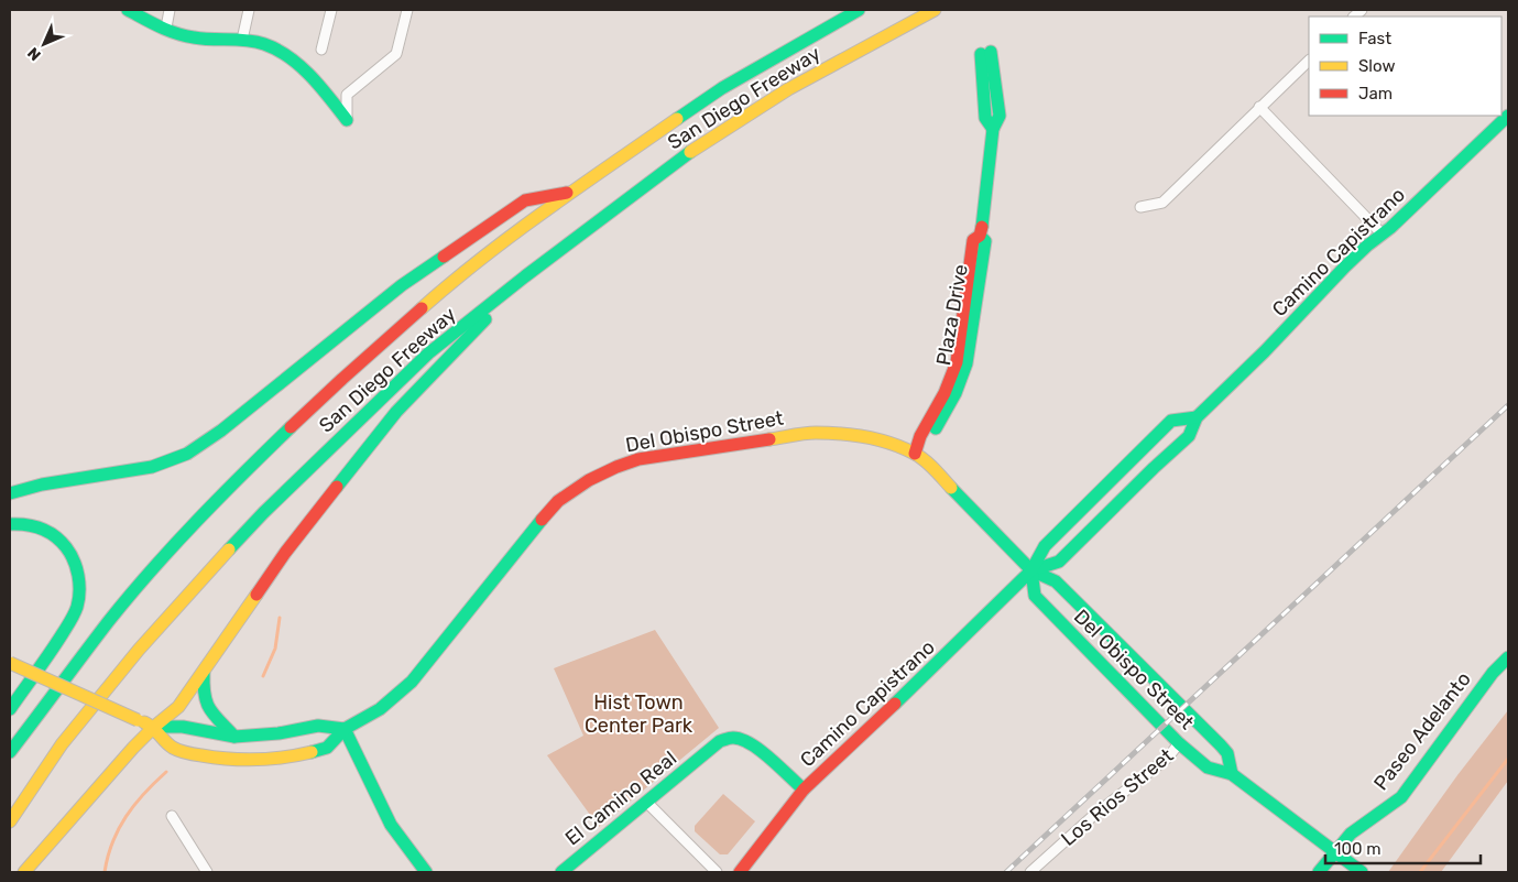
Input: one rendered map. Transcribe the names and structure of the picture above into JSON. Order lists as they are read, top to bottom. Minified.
{"streets":{"main road":["San Diego Freeway","Camino Capistrano","Plaza Drive","Del Obispo Street","Paseo Adelanto","El Camino Real"],"street":["Los Rios Street"]},"crossings":[["Camino Capistrano","Del Obispo Street"],["Camino Capistrano","El Camino Real"],["Plaza Drive","Del Obispo Street"],["Del Obispo Street","Paseo Adelanto"],["Del Obispo Street","Los Rios Street"]],"parks":["Hist Town Center Park"],"legend":["Fast","Slow","Jam"],"scale_bar":"100 m","north":"bottom left"}
